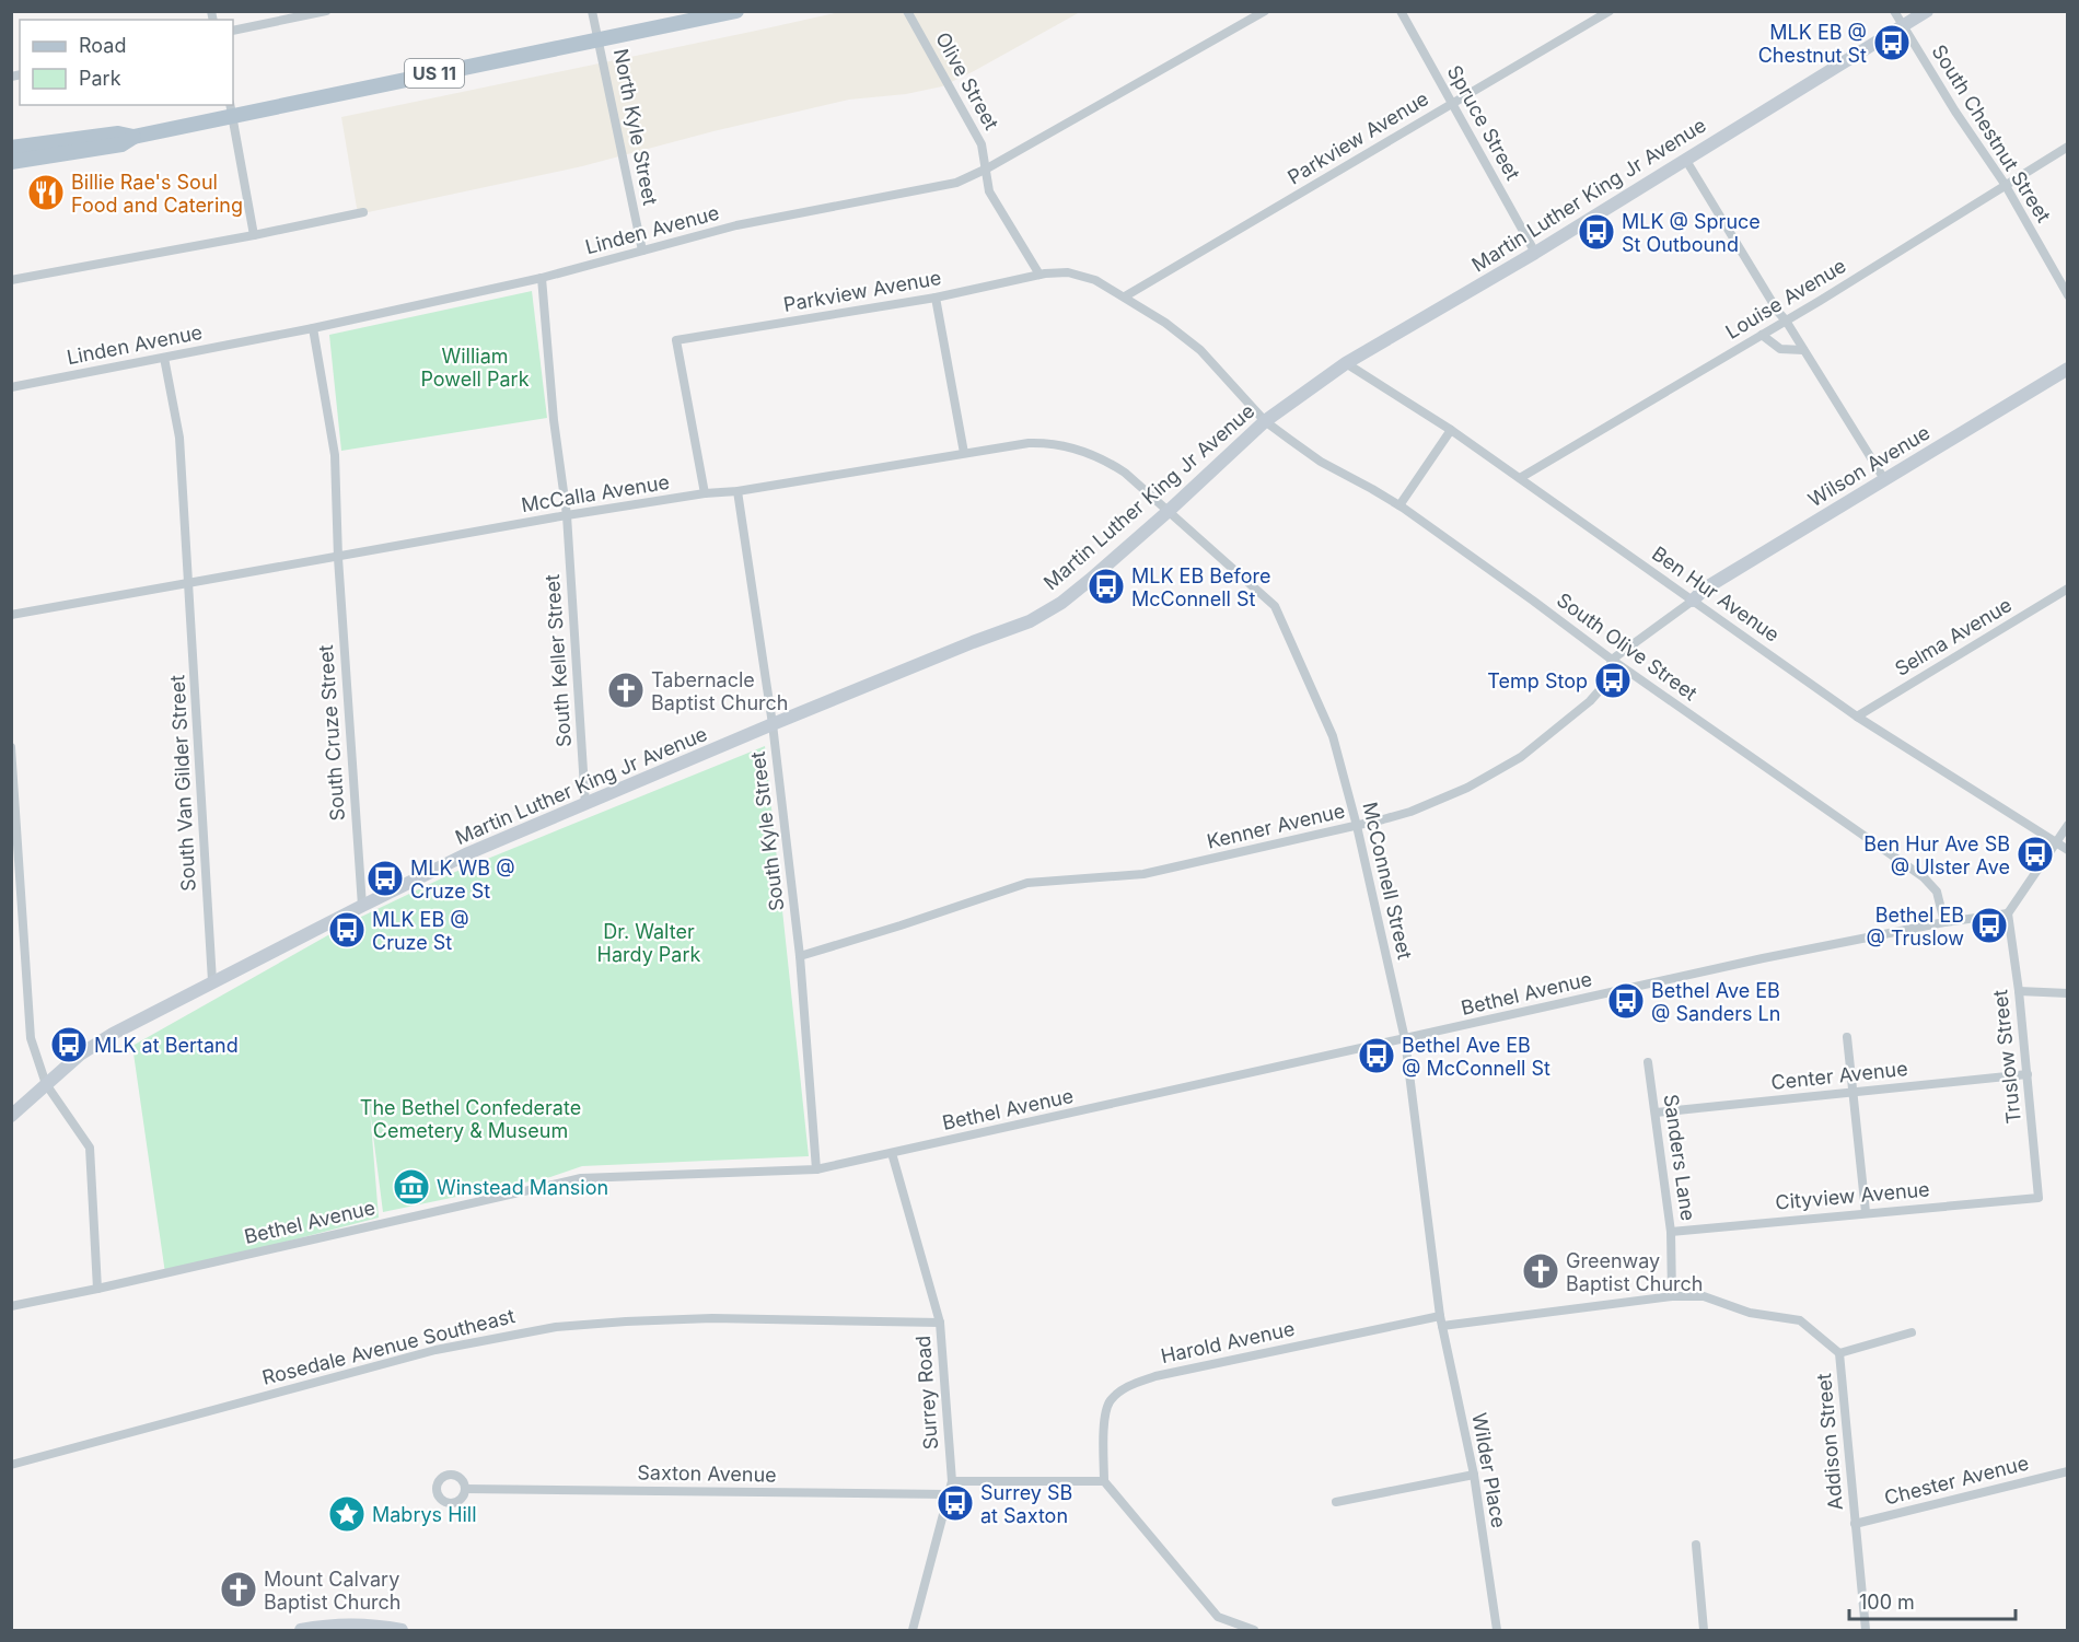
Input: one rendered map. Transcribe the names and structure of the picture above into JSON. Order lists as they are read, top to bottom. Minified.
{"streets":{"main road":["US 11","Martin Luther King Jr Avenue","Wilson Avenue"],"street":["Olive Street","Spruce Street","North Kyle Street","South Chestnut Street","Parkview Avenue","Linden Avenue","Louise Avenue","McCalla Avenue","Ben Hur Avenue","Selma Avenue","South Olive Street","South Keller Street","South Cruze Street","South Van Gilder Street","Kenner Avenue","South Kyle Street","McConnell Street","Bethel Avenue","Truslow Street","Center Avenue","Sanders Lane","Cityview Avenue","Harold Avenue","Rosedale Avenue Southeast","Surrey Road","Addison Street","Wilder Place","Saxton Avenue","Chester Avenue"]},"crossings":[["US 11","North Kyle Street"],["Olive Street","Parkview Avenue"],["Olive Street","Linden Avenue"],["Spruce Street","Parkview Avenue"],["Spruce Street","Martin Luther King Jr Avenue"],["North Kyle Street","Linden Avenue"],["South Chestnut Street","Martin Luther King Jr Avenue"],["South Chestnut Street","Louise Avenue"],["Parkview Avenue","Martin Luther King Jr Avenue"],["Parkview Avenue","McCalla Avenue"],["Parkview Avenue","South Olive Street"],["Martin Luther King Jr Avenue","McCalla Avenue"],["Martin Luther King Jr Avenue","Ben Hur Avenue"],["Martin Luther King Jr Avenue","South Olive Street"],["Martin Luther King Jr Avenue","South Keller Street"],["Martin Luther King Jr Avenue","South Cruze Street"],["Martin Luther King Jr Avenue","South Van Gilder Street"],["Martin Luther King Jr Avenue","South Kyle Street"],["Martin Luther King Jr Avenue","McConnell Street"],["Linden Avenue","South Keller Street"],["Linden Avenue","South Cruze Street"],["Linden Avenue","South Van Gilder Street"],["Louise Avenue","Ben Hur Avenue"],["Wilson Avenue","Ben Hur Avenue"],["McCalla Avenue","South Keller Street"],["McCalla Avenue","South Cruze Street"],["McCalla Avenue","South Van Gilder Street"],["McCalla Avenue","South Kyle Street"],["McCalla Avenue","McConnell Street"],["Ben Hur Avenue","Selma Avenue"],["South Olive Street","Kenner Avenue"],["South Olive Street","Bethel Avenue"],["Kenner Avenue","South Kyle Street"],["Kenner Avenue","McConnell Street"],["South Kyle Street","Bethel Avenue"],["McConnell Street","Bethel Avenue"],["McConnell Street","Harold Avenue"],["McConnell Street","Addison Street"],["McConnell Street","Wilder Place"],["Bethel Avenue","Truslow Street"],["Bethel Avenue","Surrey Road"],["Truslow Street","Center Avenue"],["Truslow Street","Cityview Avenue"],["Center Avenue","Sanders Lane"],["Sanders Lane","Cityview Avenue"],["Sanders Lane","Addison Street"],["Harold Avenue","Addison Street"],["Harold Avenue","Wilder Place"],["Rosedale Avenue Southeast","Surrey Road"],["Surrey Road","Saxton Avenue"],["Addison Street","Wilder Place"],["Addison Street","Chester Avenue"]],"parks":["William Powell Park","Dr. Walter Hardy Park","The Bethel Confederate Cemetery & Museum"],"places":{"bus stop":["MLK EB @ Chestnut St","MLK @ Spruce St Outbound","MLK EB Before McConnell St","Temp Stop","Ben Hur Ave SB @ Ulster Ave","MLK WB @ Cruze St","Bethel EB @ Truslow","MLK EB @ Cruze St","Bethel Ave EB @ Sanders Ln","MLK at Bertand","Bethel Ave EB @ McConnell St","Surrey SB at Saxton"],"restaurant":["Billie Rae's Soul Food and Catering"],"church":["Tabernacle Baptist Church","Greenway Baptist Church","Mount Calvary Baptist Church"],"museum":["Winstead Mansion"],"place":["Mabrys Hill"]},"legend":["Road","Park"],"scale_bar":"100 m"}
